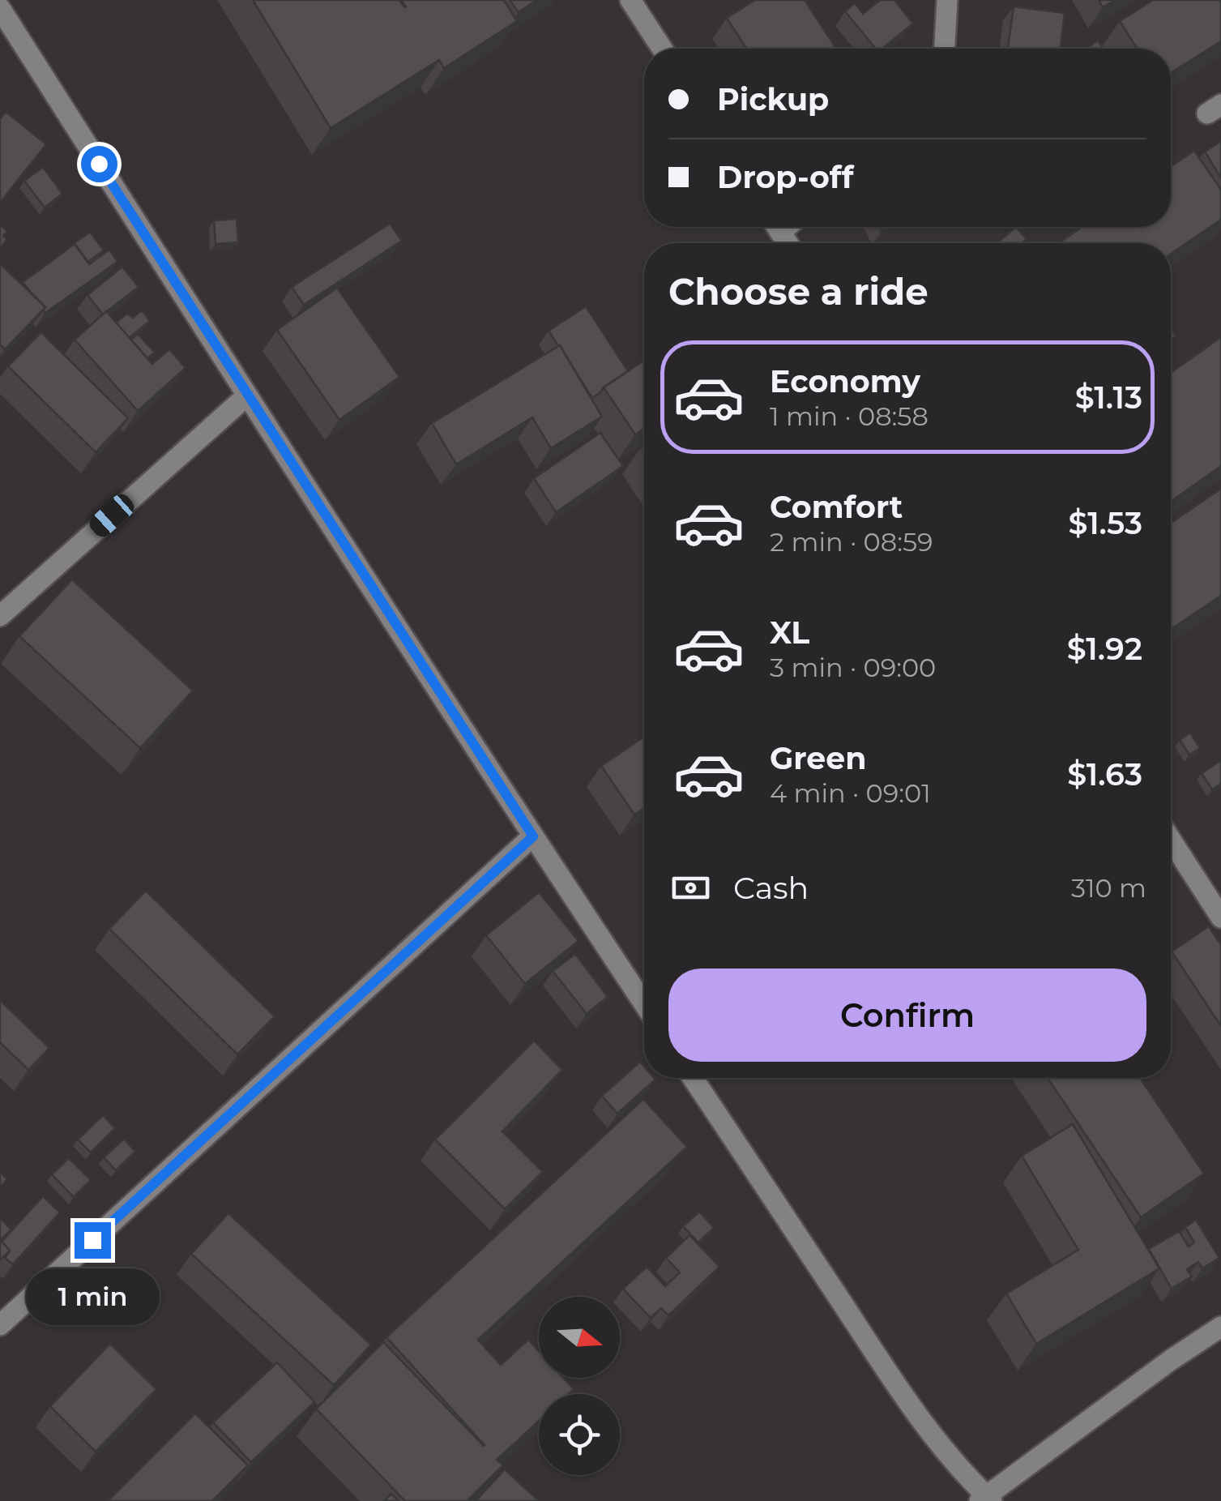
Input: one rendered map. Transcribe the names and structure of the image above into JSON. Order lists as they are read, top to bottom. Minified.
{"north":"right","page":{"banner":["Pickup","Drop-off"],"heading":"Choose a ride","list":[{"name":"Economy","note":"1 min · 08:58","value":"$1.13"},{"name":"Comfort","note":"2 min · 08:59","value":"$1.53"},{"name":"XL","note":"3 min · 09:00","value":"$1.92"},{"name":"Green","note":"4 min · 09:01","value":"$1.63"}],"pay":["Cash","310 m"],"buttons":"Confirm","bubble":"1 min"}}
